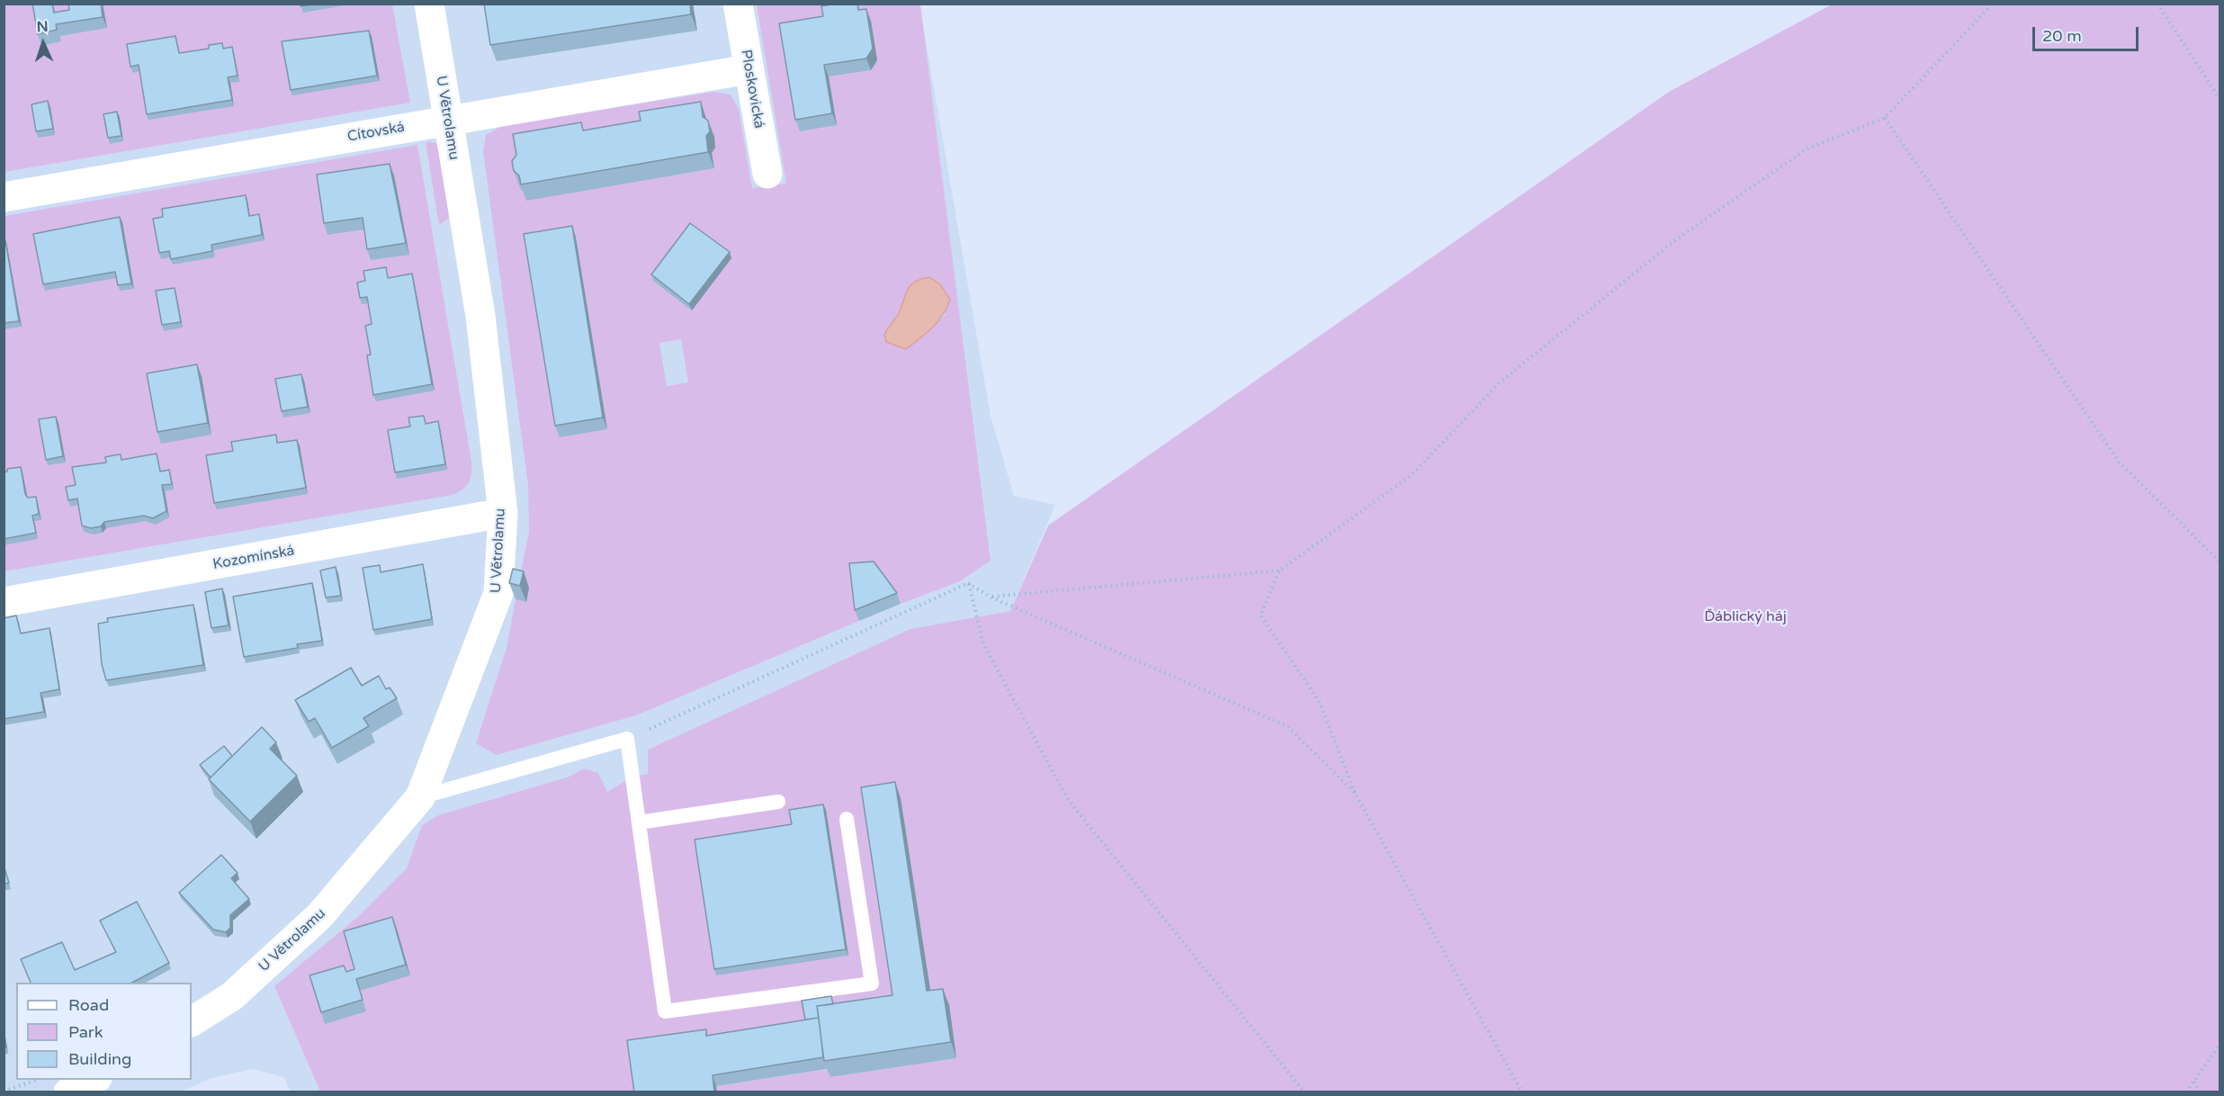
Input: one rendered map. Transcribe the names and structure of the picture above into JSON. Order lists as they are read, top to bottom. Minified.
{"streets":{"street":["Ploskovická","U Větrolamu","Cítovská","Kozomínská"]},"crossings":[["Ploskovická","Cítovská"],["U Větrolamu","Cítovská"],["U Větrolamu","Kozomínská"]],"parks":["Ďáblický háj"],"legend":["Road","Park","Building"],"scale_bar":"20 m","north":"top"}
